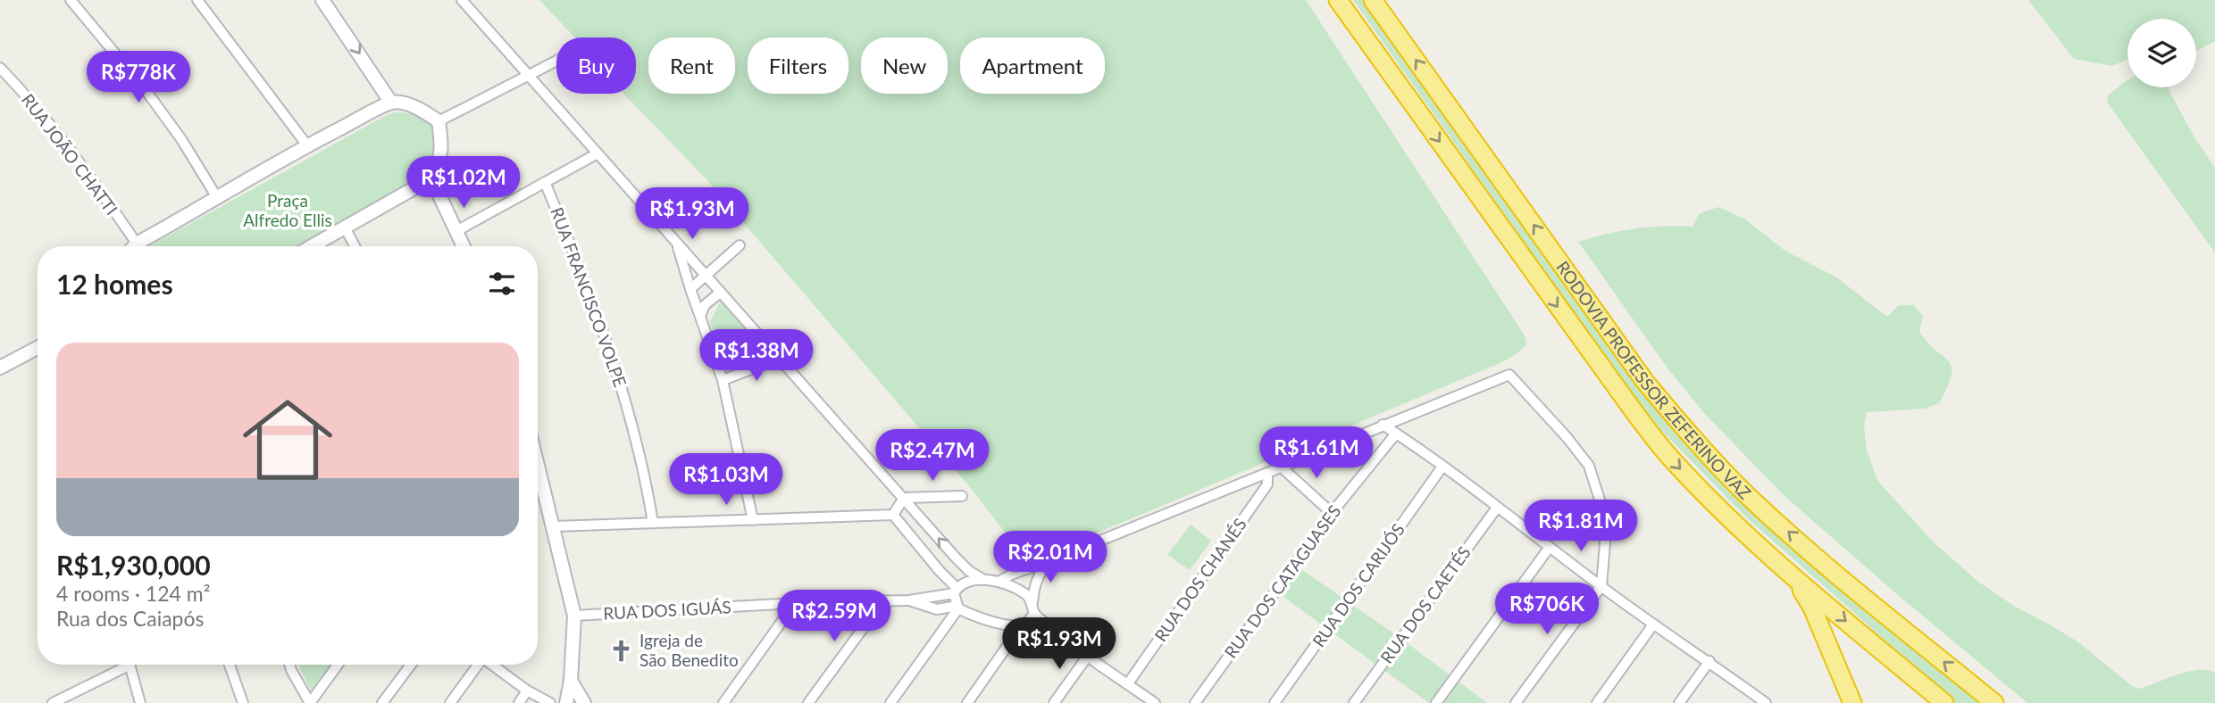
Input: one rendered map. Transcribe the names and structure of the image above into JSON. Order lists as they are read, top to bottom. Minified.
{"streets":{"highway":["RODOVIA PROFESSOR ZEFERINO VAZ"],"street":["RUA JOÃO CHATTI","RUA FRANCISCO VOLPE","RUA DOS CHANÉS","RUA DOS CATAGUASES","RUA DOS CARIJÓS","RUA DOS CAETÉS","RUA DOS IGUÁS"]},"parks":["Praça Alfredo Ellis"],"places":{"church":["Igreja de São Benedito"]},"page":{"chip":["Buy","Rent","Filters","New","Apartment"],"price":["R$778K","R$1.02M","R$1.93M","R$1.38M","R$1.61M","R$2.47M","R$1.03M","R$1.81M","R$2.01M","R$706K","R$2.59M","R$1.93M"],"heading":"12 homes","list":[{"name":"R$1,930,000","note":"4 rooms · 124 m² · Rua dos Caiapós"}]}}
